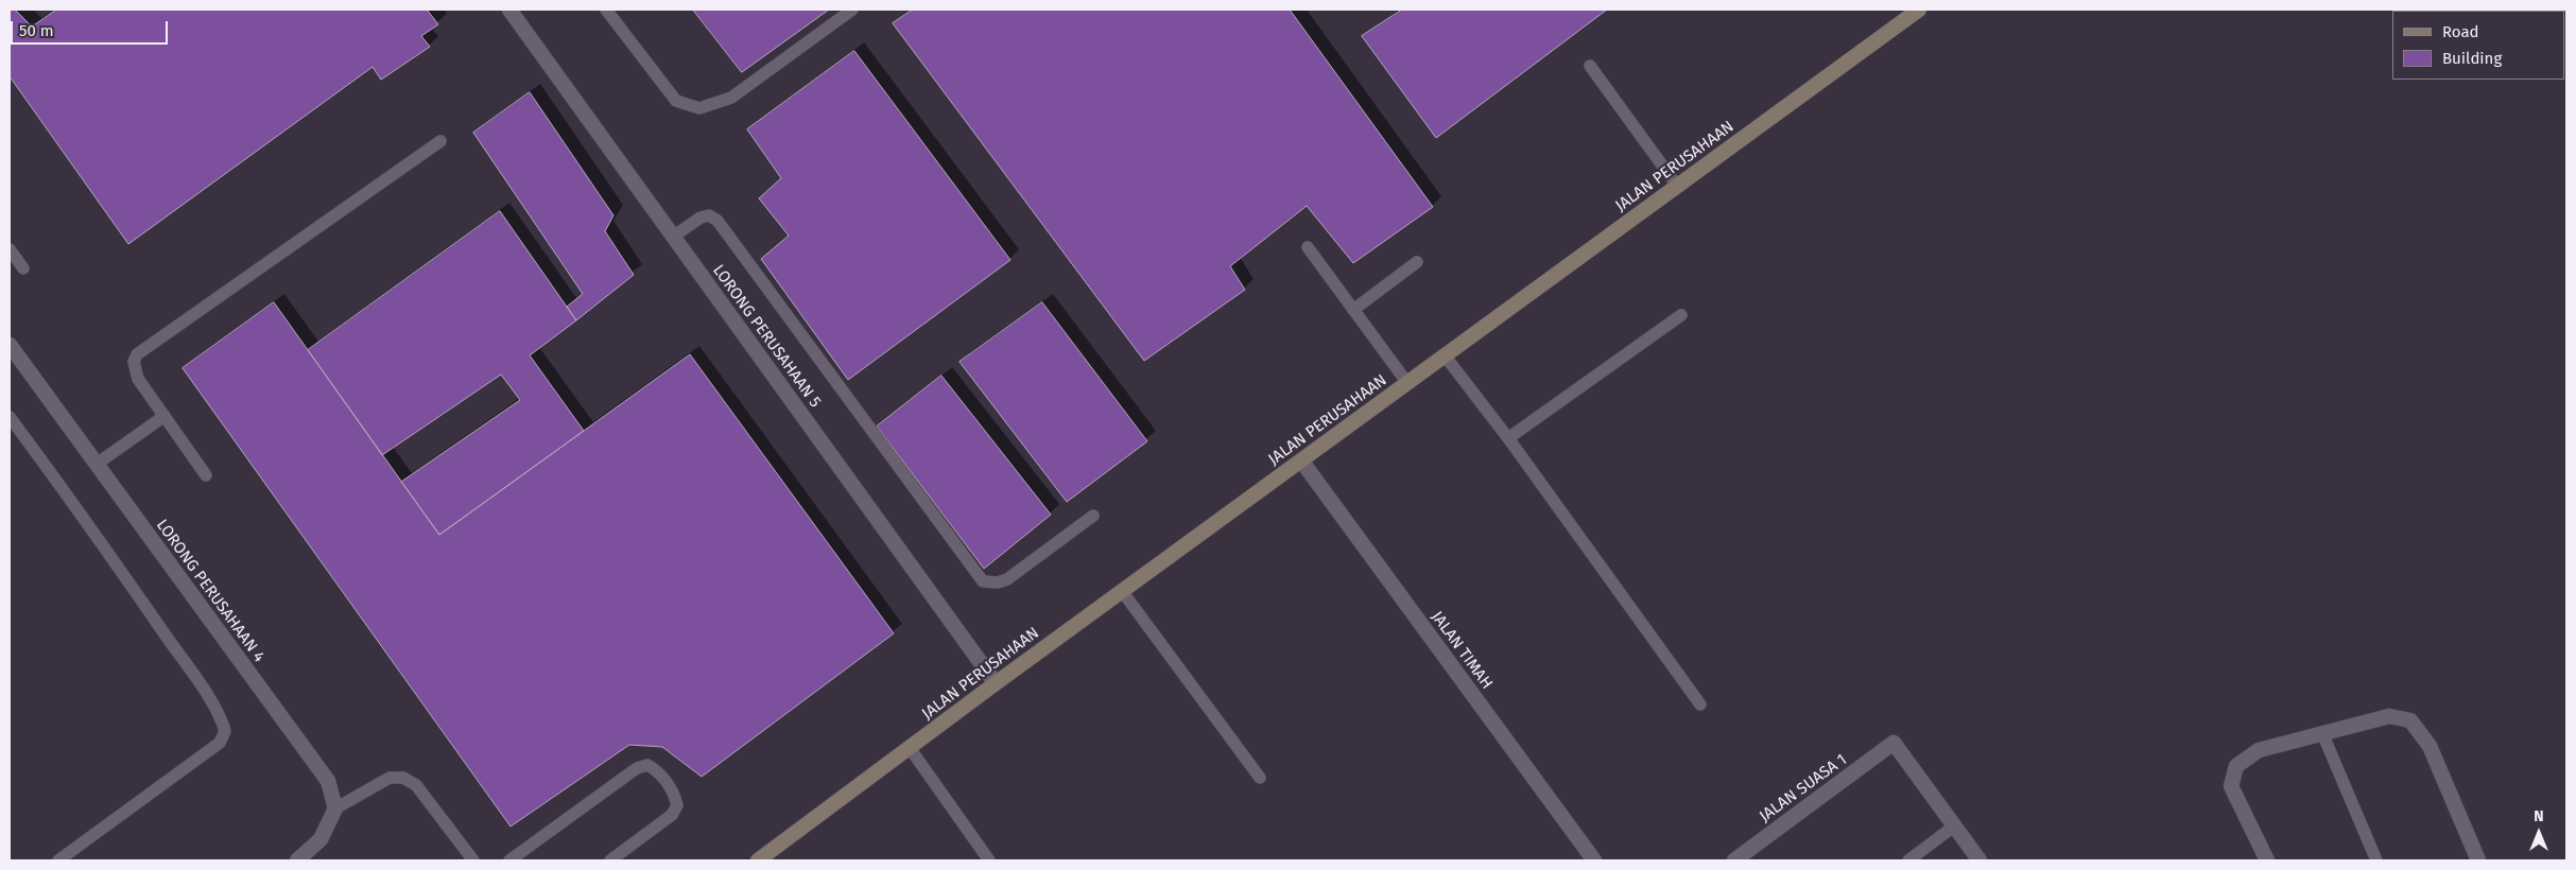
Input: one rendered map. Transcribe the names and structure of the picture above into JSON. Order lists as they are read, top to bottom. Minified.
{"streets":{"main road":["JALAN PERUSAHAAN"],"street":["LORONG PERUSAHAAN 5","LORONG PERUSAHAAN 4","JALAN TIMAH","JALAN SUASA 1"]},"crossings":[["JALAN PERUSAHAAN","LORONG PERUSAHAAN 5"],["JALAN PERUSAHAAN","JALAN TIMAH"]],"legend":["Road","Building"],"scale_bar":"50 m","north":"top"}
